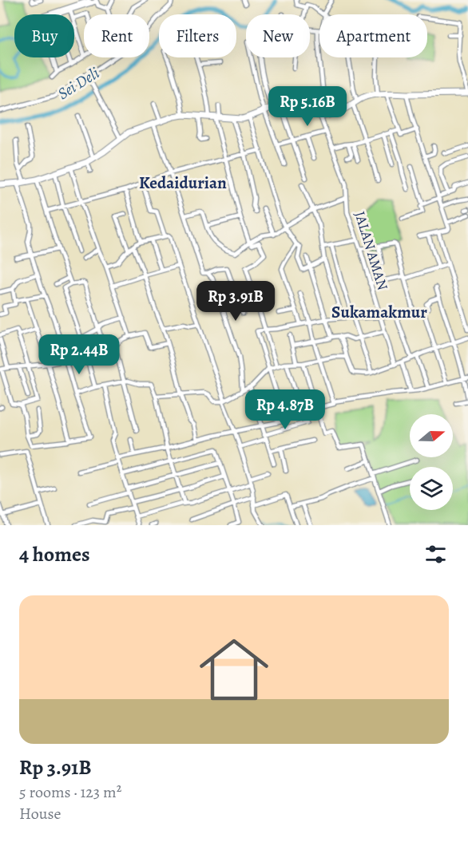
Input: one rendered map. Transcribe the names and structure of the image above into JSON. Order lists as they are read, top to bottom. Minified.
{"streets":{"street":["JALAN AMAN"]},"districts":["Kedaidurian","Sukamakmur"],"water":["Sei Deli"],"north":"right","page":{"chip":["Buy","Rent","Filters","New","Apartment"],"price":["Rp 5.16B","Rp 3.91B","Rp 2.44B","Rp 4.87B"],"heading":"4 homes","list":[{"name":"Rp 3.91B","note":"5 rooms · 123 m² · House"}]}}
